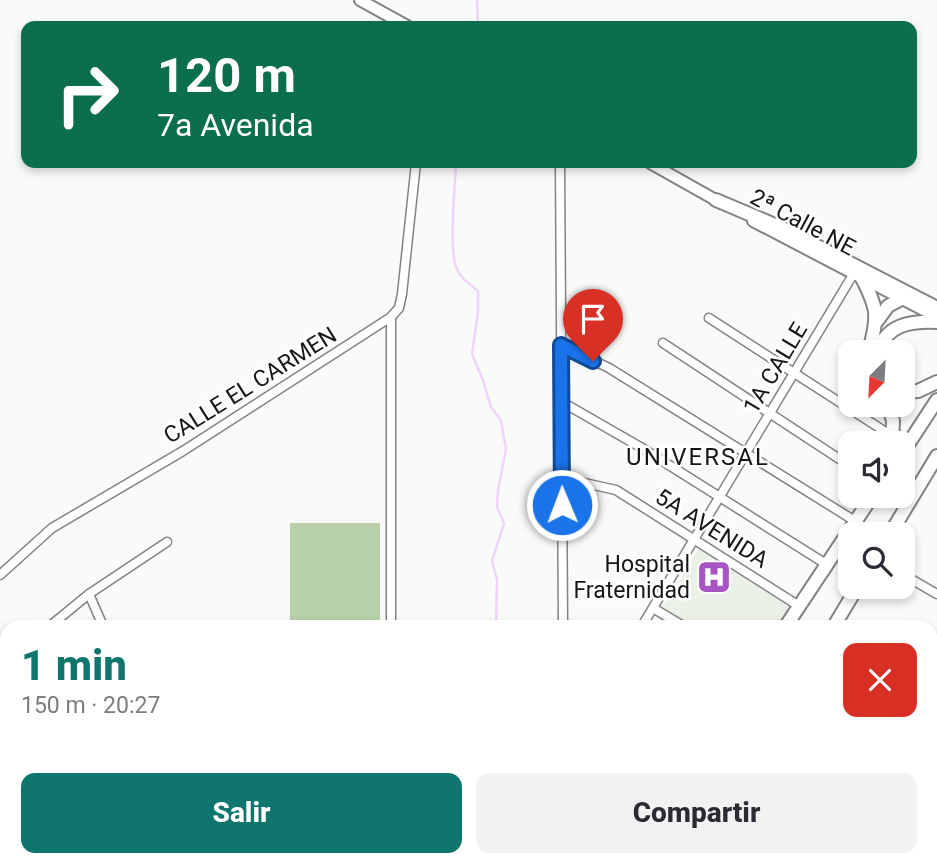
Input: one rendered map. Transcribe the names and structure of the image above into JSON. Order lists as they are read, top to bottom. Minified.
{"streets":{"main road":["2ª Calle NE"],"street":["1A CALLE","CALLE EL CARMEN","5A AVENIDA"]},"crossings":[["2ª Calle NE","1A CALLE"],["1A CALLE","5A AVENIDA"]],"districts":["UNIVERSAL"],"places":{"hospital":["Hospital Fraternidad"]},"north":"bottom left","page":{"turn":["120 m","7a Avenida"],"heading":["1 min","150 m · 20:27"],"buttons":["Salir","Compartir"]}}
